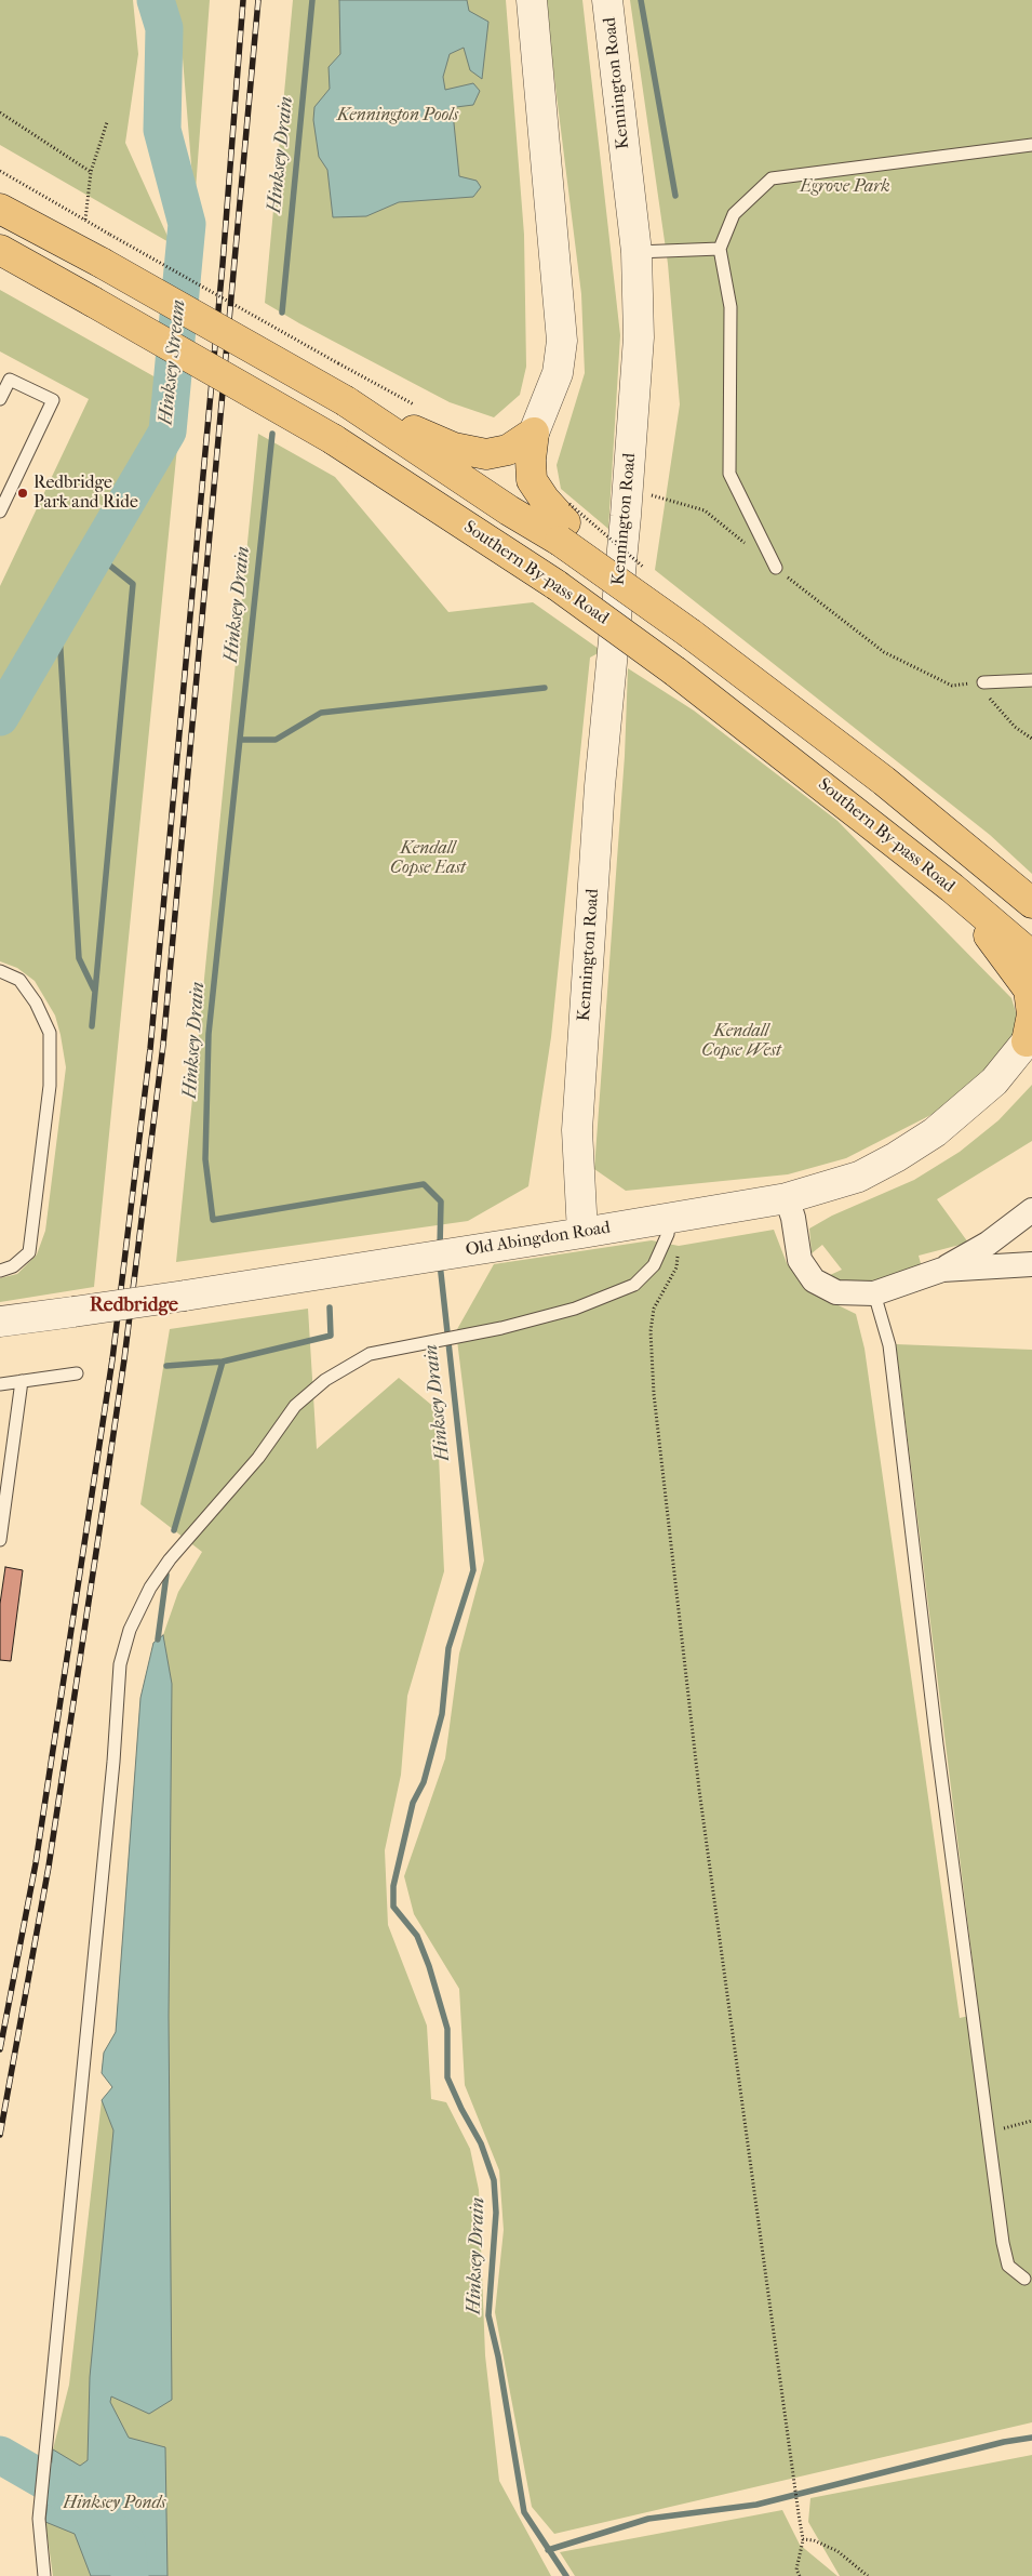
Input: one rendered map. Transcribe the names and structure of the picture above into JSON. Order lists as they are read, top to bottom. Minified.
{"streets":{"highway":["Southern By-pass Road"],"street":["Kennington Road","Old Abingdon Road"]},"crossings":[["Kennington Road","Old Abingdon Road"]],"districts":["Redbridge"],"water":["Hinksey Drain","Hinksey Stream"],"parks":["Kennington Pools","Egrove Park","Kendall Copse East","Kendall Copse West","Hinksey Ponds"],"places":["Redbridge Park and Ride"]}
